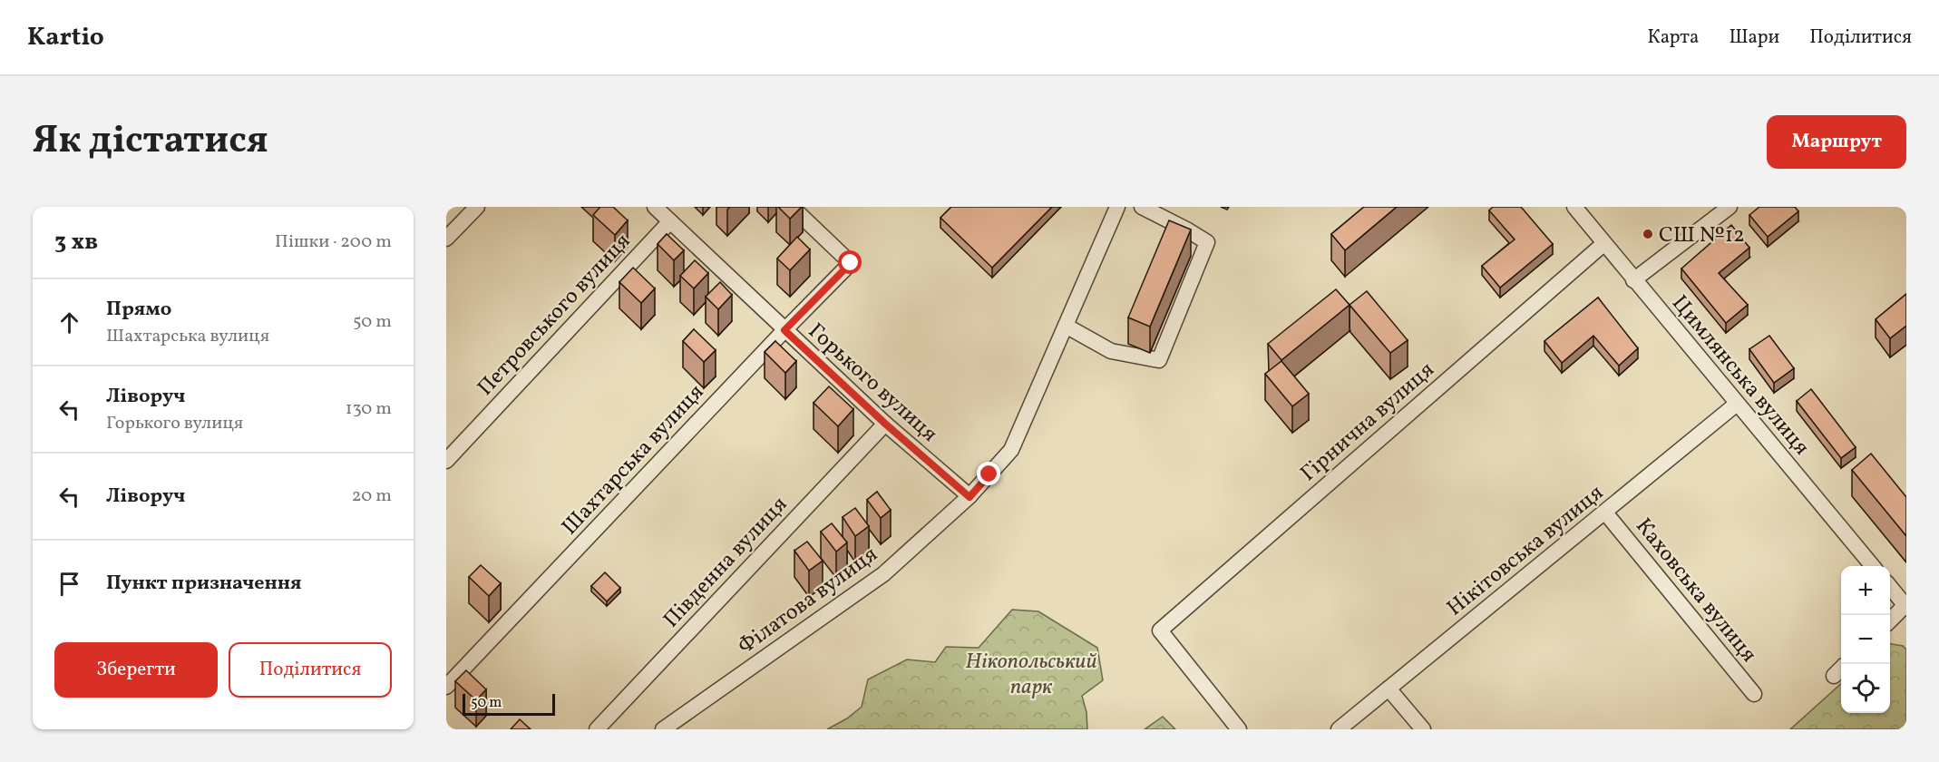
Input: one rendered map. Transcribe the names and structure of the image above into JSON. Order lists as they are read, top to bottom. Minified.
{"streets":{"street":["Петровського вулиця","Цимлянська вулиця","Горького вулиця","Гірнична вулиця","Шахтарська вулиця","Нікітовська вулиця","Південна вулиця","Каховська вулиця","Філатова вулиця"]},"crossings":[["Петровського вулиця","Горького вулиця"],["Цимлянська вулиця","Гірнична вулиця"],["Цимлянська вулиця","Нікітовська вулиця"],["Горького вулиця","Шахтарська вулиця"],["Горького вулиця","Південна вулиця"],["Горького вулиця","Філатова вулиця"],["Нікітовська вулиця","Каховська вулиця"]],"parks":["Нікопольський парк"],"places":["СШ №12"],"scale_bar":"50 m","page":{"header":"Kartio","nav":["Карта","Шари","Поділитися"],"title":"Як дістатися","buttons":["Маршрут",["Зберегти","Поділитися"]],"heading":["3 хв","Пішки · 200 m"],"list":[["Прямо","Шахтарська вулиця","50 m"],["Ліворуч","Горького вулиця","130 m"],["Ліворуч","20 m"],"Пункт призначення"],"map_buttons":["+","−"],"scale":"50 m"}}
